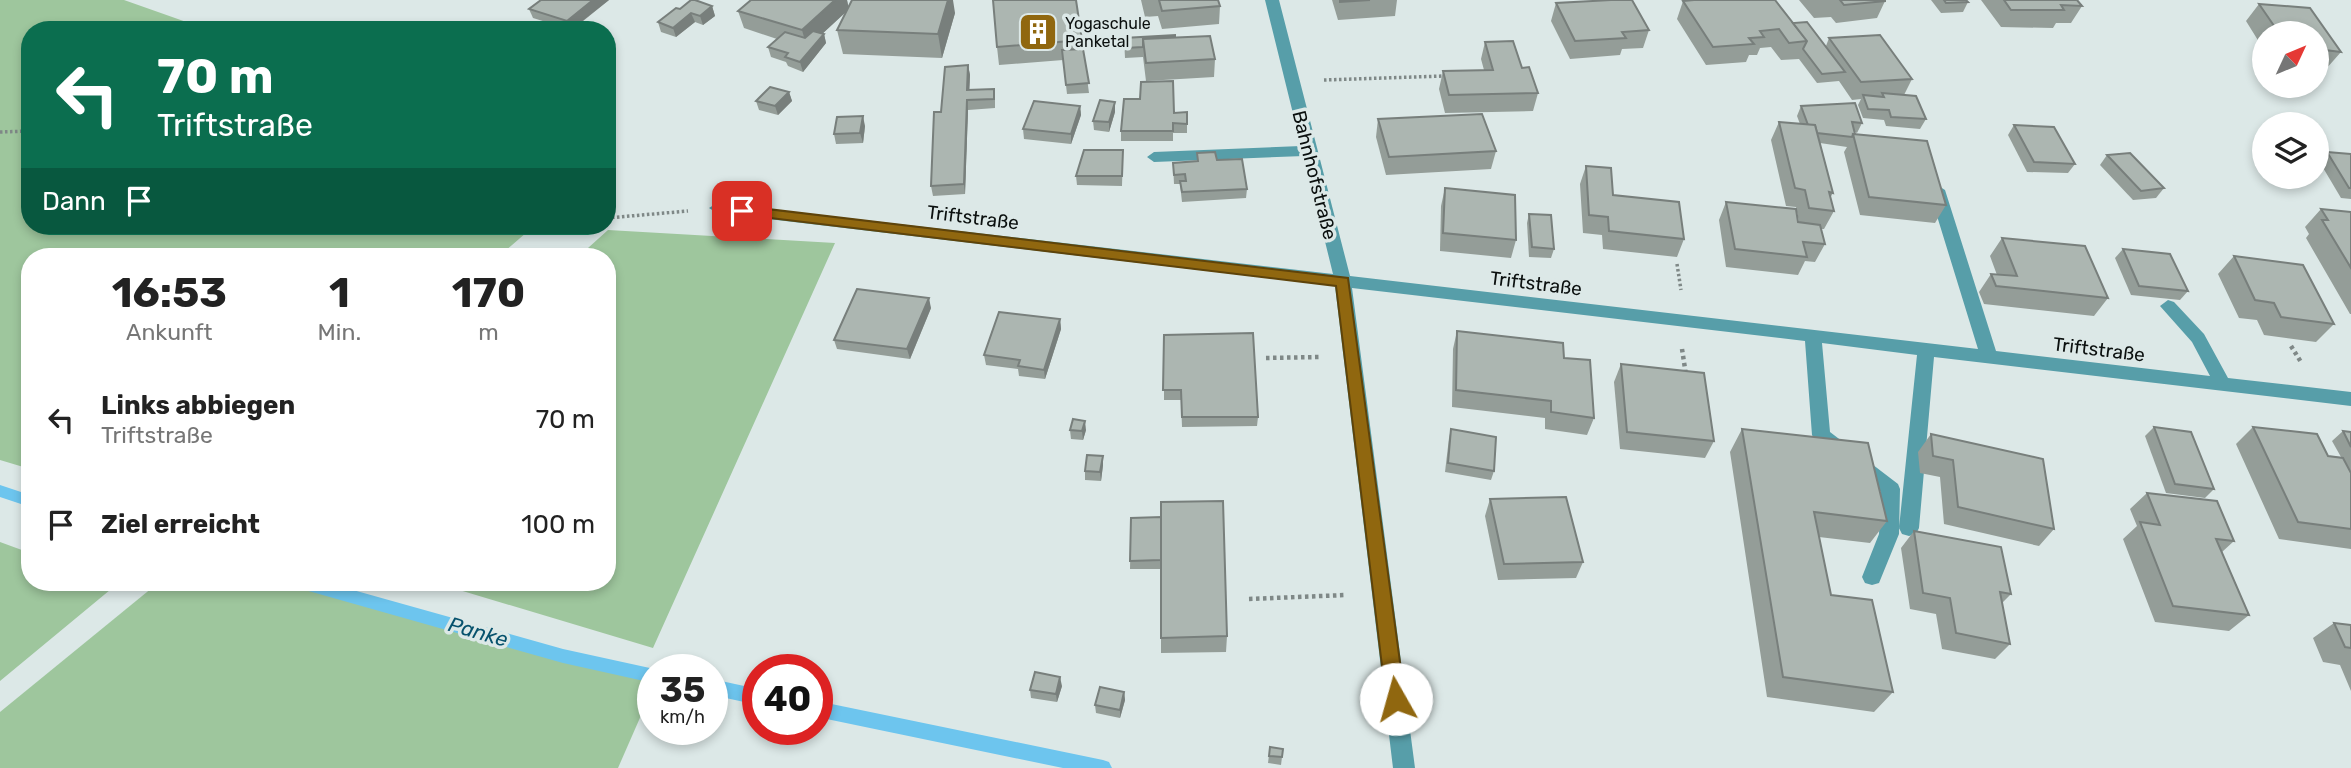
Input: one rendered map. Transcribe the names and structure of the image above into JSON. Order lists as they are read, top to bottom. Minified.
{"streets":{"street":["Bahnhofstraße","Triftstraße"]},"crossings":[["Bahnhofstraße","Triftstraße"]],"water":["Panke"],"places":{"building":["Yogaschule Panketal"]},"north":"top right","page":{"turn":["70 m","Triftstraße"],"then":"Dann","eta":["16:53","Ankunft","1","Min.","170","m"],"list":[{"name":"Links abbiegen","note":"Triftstraße","value":"70 m"},{"name":"Ziel erreicht","value":"100 m"}],"speed":"35 km/h","limit":"40"}}
